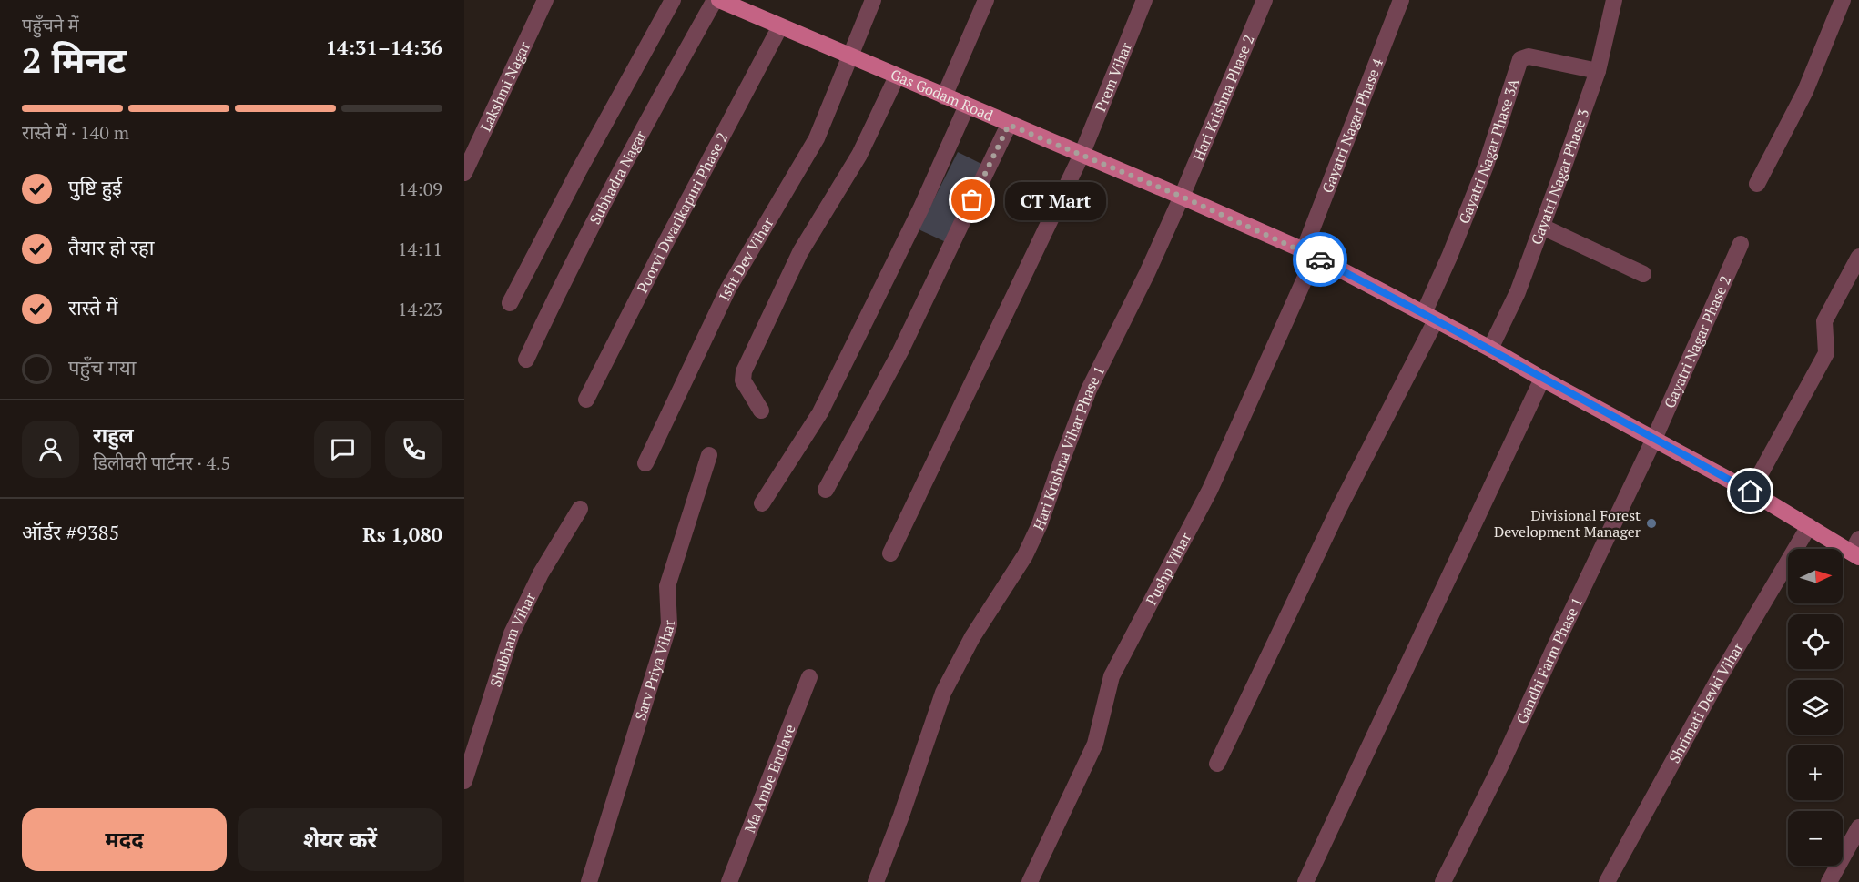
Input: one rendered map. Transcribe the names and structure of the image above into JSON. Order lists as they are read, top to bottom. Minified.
{"streets":{"main road":["Gas Godam Road"],"street":["Prem Vihar","Lakshmi Nagar","Hari Krishna Phase 2","Gayatri Nagar Phase 4","Gayatri Nagar Phase 3A","Gayatri Nagar Phase 3","Subhadra Nagar","Poorvi Dwarikapuri Phase 2","Isht Dev Vihar","Gayatri Nagar Phase 2","Hari Krishna Vihar Phase 1","Pushp Vihar","Shubham Vihar","Gandhi Farm Phase 1","Sarv Priya Vihar","Shrimati Devki Vihar","Ma Ambe Enclave"]},"crossings":[["Prem Vihar","Gas Godam Road"],["Gas Godam Road","Hari Krishna Phase 2"],["Gas Godam Road","Gayatri Nagar Phase 4"],["Gas Godam Road","Gayatri Nagar Phase 3A"],["Gas Godam Road","Gayatri Nagar Phase 3"],["Gas Godam Road","Poorvi Dwarikapuri Phase 2"],["Gas Godam Road","Isht Dev Vihar"],["Gas Godam Road","Gayatri Nagar Phase 2"],["Gas Godam Road","Hari Krishna Vihar Phase 1"],["Gas Godam Road","Pushp Vihar"],["Gas Godam Road","Gandhi Farm Phase 1"],["Gas Godam Road","Shrimati Devki Vihar"],["Hari Krishna Phase 2","Hari Krishna Vihar Phase 1"],["Gayatri Nagar Phase 4","Pushp Vihar"],["Gayatri Nagar Phase 3A","Gayatri Nagar Phase 3"],["Gayatri Nagar Phase 2","Gandhi Farm Phase 1"]],"places":["CT Mart","Divisional Forest Development Manager"],"north":"right","page":{"heading":["2 मिनट","पहुँचने में","14:31–14:36"],"panel":["राहुल","डिलीवरी पार्टनर · 4.5","ऑर्डर #9385","Rs 1,080"],"bar":"रास्ते में · 140 m","list":[["पुष्टि हुई","14:09"],["तैयार हो रहा","14:11"],["रास्ते में","14:23"],"पहुँच गया"],"bubble":"CT Mart","map_buttons":["+","−"],"buttons":["मदद","शेयर करें"]}}
